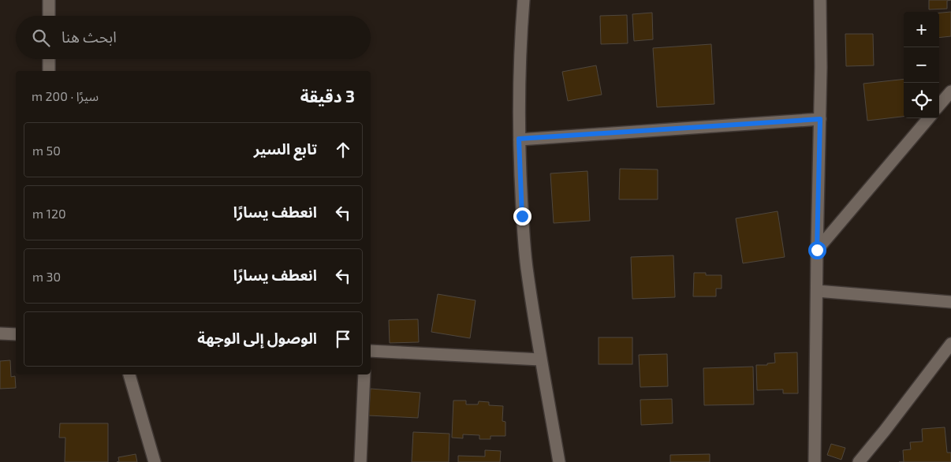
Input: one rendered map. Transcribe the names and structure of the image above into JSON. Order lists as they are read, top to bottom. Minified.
{"page":{"map_buttons":["+","−"],"search":"ابحث هنا","heading":["3 دقيقة","سيرًا · 200 m"],"list":[["تابع السير","50 m"],["انعطف يسارًا","120 m"],["انعطف يسارًا","30 m"],"الوصول إلى الوجهة"]}}
